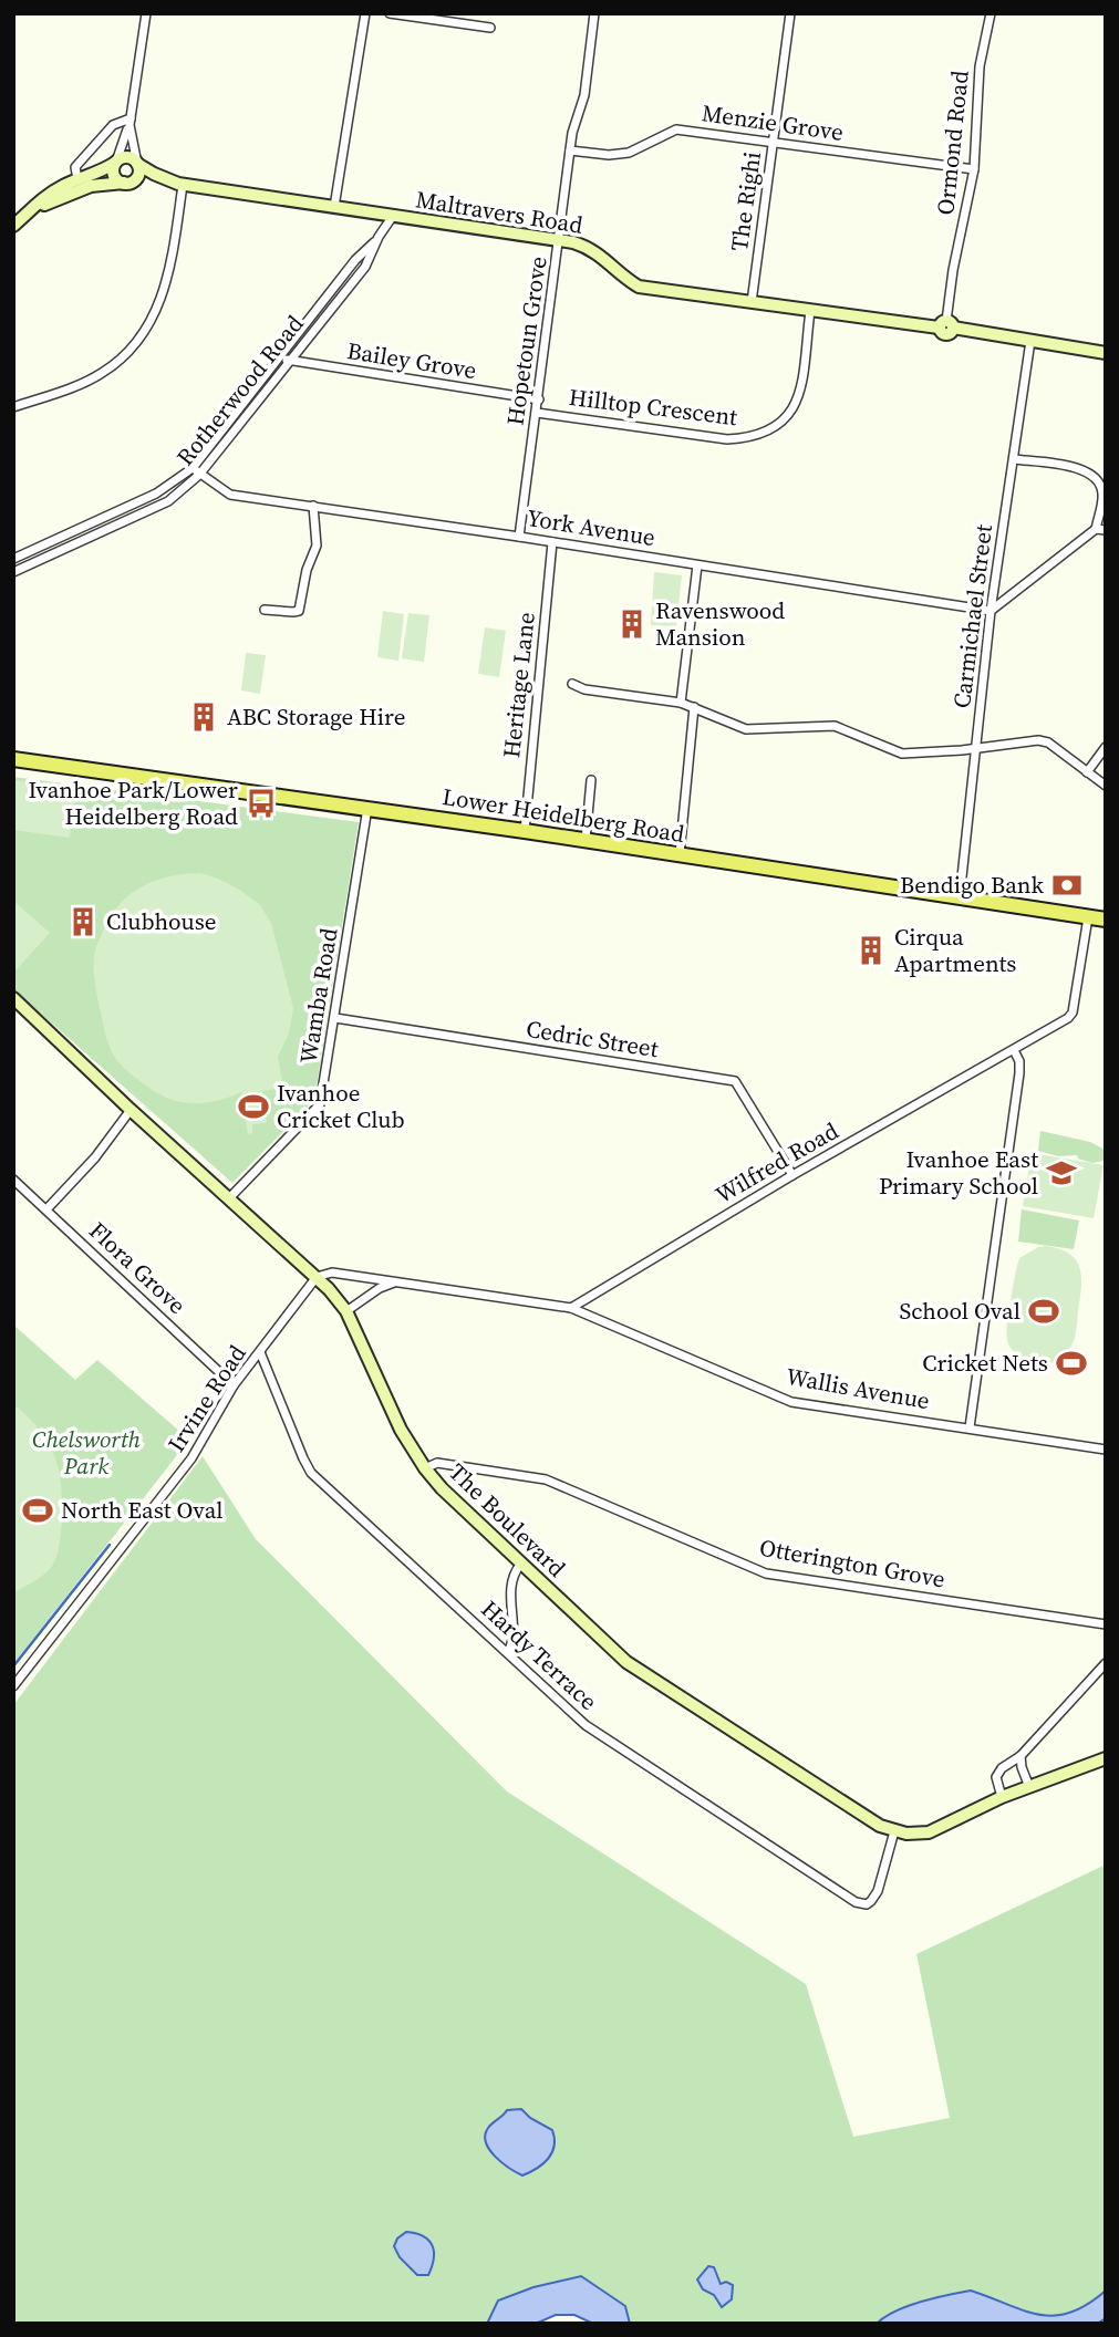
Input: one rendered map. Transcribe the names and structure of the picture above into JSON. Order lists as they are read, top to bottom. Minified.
{"streets":{"main road":["Lower Heidelberg Road"],"street":["Menzie Grove","Ormond Road","The Righi","Maltravers Road","Hopetoun Grove","Bailey Grove","Rotherwood Road","Hilltop Crescent","York Avenue","Carmichael Street","Heritage Lane","Wamba Road","Cedric Street","Wilfred Road","Flora Grove","Wallis Avenue","Irvine Road","The Boulevard","Otterington Grove","Hardy Terrace"]},"crossings":[["Menzie Grove","Ormond Road"],["Menzie Grove","The Righi"],["Menzie Grove","Hopetoun Grove"],["Ormond Road","Maltravers Road"],["The Righi","Maltravers Road"],["Maltravers Road","Hopetoun Grove"],["Maltravers Road","Rotherwood Road"],["Maltravers Road","Hilltop Crescent"],["Maltravers Road","Carmichael Street"],["Hopetoun Grove","Bailey Grove"],["Hopetoun Grove","Hilltop Crescent"],["Hopetoun Grove","York Avenue"],["Bailey Grove","Rotherwood Road"],["Rotherwood Road","York Avenue"],["York Avenue","Carmichael Street"],["York Avenue","Heritage Lane"],["Carmichael Street","Lower Heidelberg Road"],["Heritage Lane","Lower Heidelberg Road"],["Lower Heidelberg Road","Wamba Road"],["Lower Heidelberg Road","Wilfred Road"],["Wamba Road","Cedric Street"],["Wamba Road","The Boulevard"],["Cedric Street","Wilfred Road"],["Wilfred Road","Wallis Avenue"],["Flora Grove","Irvine Road"],["Irvine Road","The Boulevard"],["Irvine Road","Hardy Terrace"],["The Boulevard","Otterington Grove"],["The Boulevard","Hardy Terrace"]],"parks":["Chelsworth Park"],"places":{"building":["Ravenswood Mansion","ABC Storage Hire","Clubhouse","Cirqua Apartments"],"bus stop":["Ivanhoe Park/Lower Heidelberg Road"],"bank":["Bendigo Bank"],"sports":["Ivanhoe Cricket Club","School Oval","Cricket Nets","North East Oval"],"school or university":["Ivanhoe East Primary School"]}}
